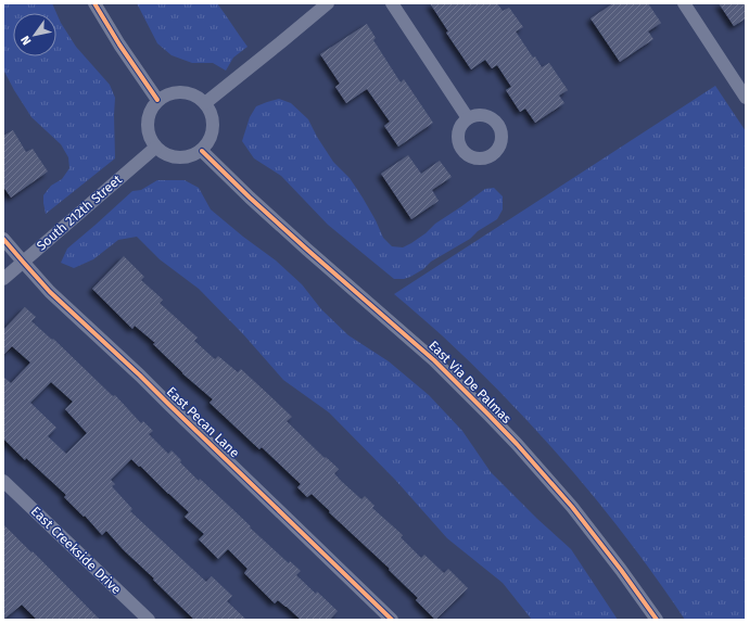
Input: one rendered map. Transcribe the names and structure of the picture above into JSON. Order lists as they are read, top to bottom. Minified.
{"streets":{"street":["South 212th Street","East Via De Palmas","East Pecan Lane","East Creekside Drive"]},"crossings":[["South 212th Street","East Via De Palmas"],["South 212th Street","East Pecan Lane"]],"north":"bottom left"}
